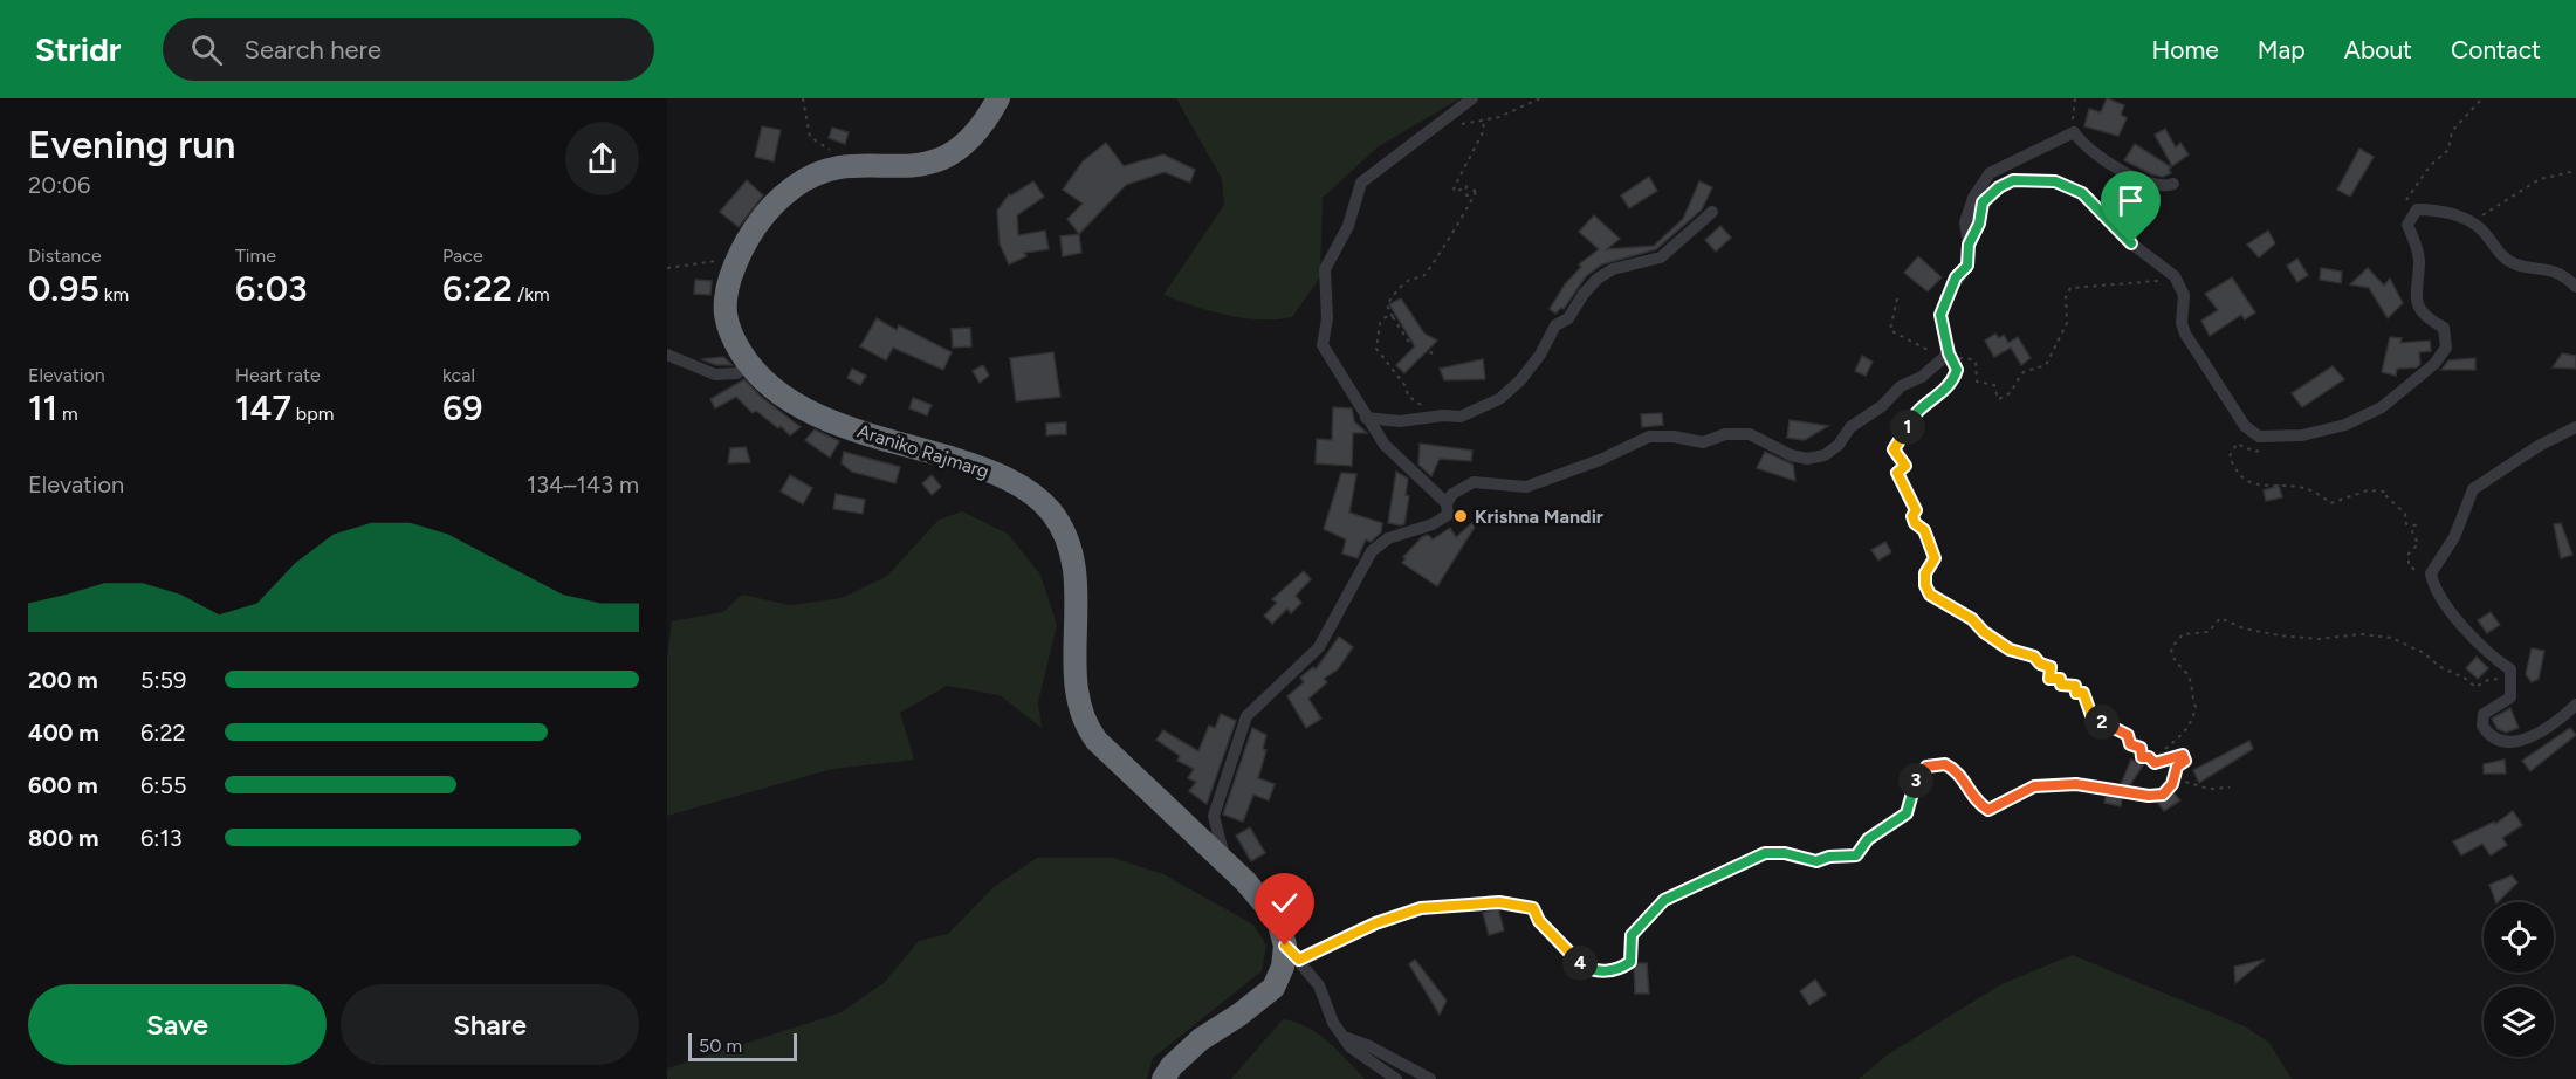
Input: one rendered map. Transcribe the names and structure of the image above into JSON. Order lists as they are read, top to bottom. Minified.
{"streets":{"highway":["Araniko Rajmarg"]},"places":["Krishna Mandir"],"scale_bar":"50 m","page":{"header":"Stridr","search":"Search here","nav":["Home","Map","About","Contact"],"heading":["Evening run","20:06"],"stats":[["Distance","0.95 km"],["Time","6:03"],["Pace","6:22 /km"],["Elevation","11 m"],["Heart rate","147 bpm"],["kcal","69"]],"pins":["1","2","3","4"],"chart":["Elevation","134–143 m"],"list":[{"name":"200 m","note":"5:59"},{"name":"400 m","note":"6:22"},{"name":"600 m","note":"6:55"},{"name":"800 m","note":"6:13"}],"buttons":["Save","Share"],"scale":"50 m"}}
